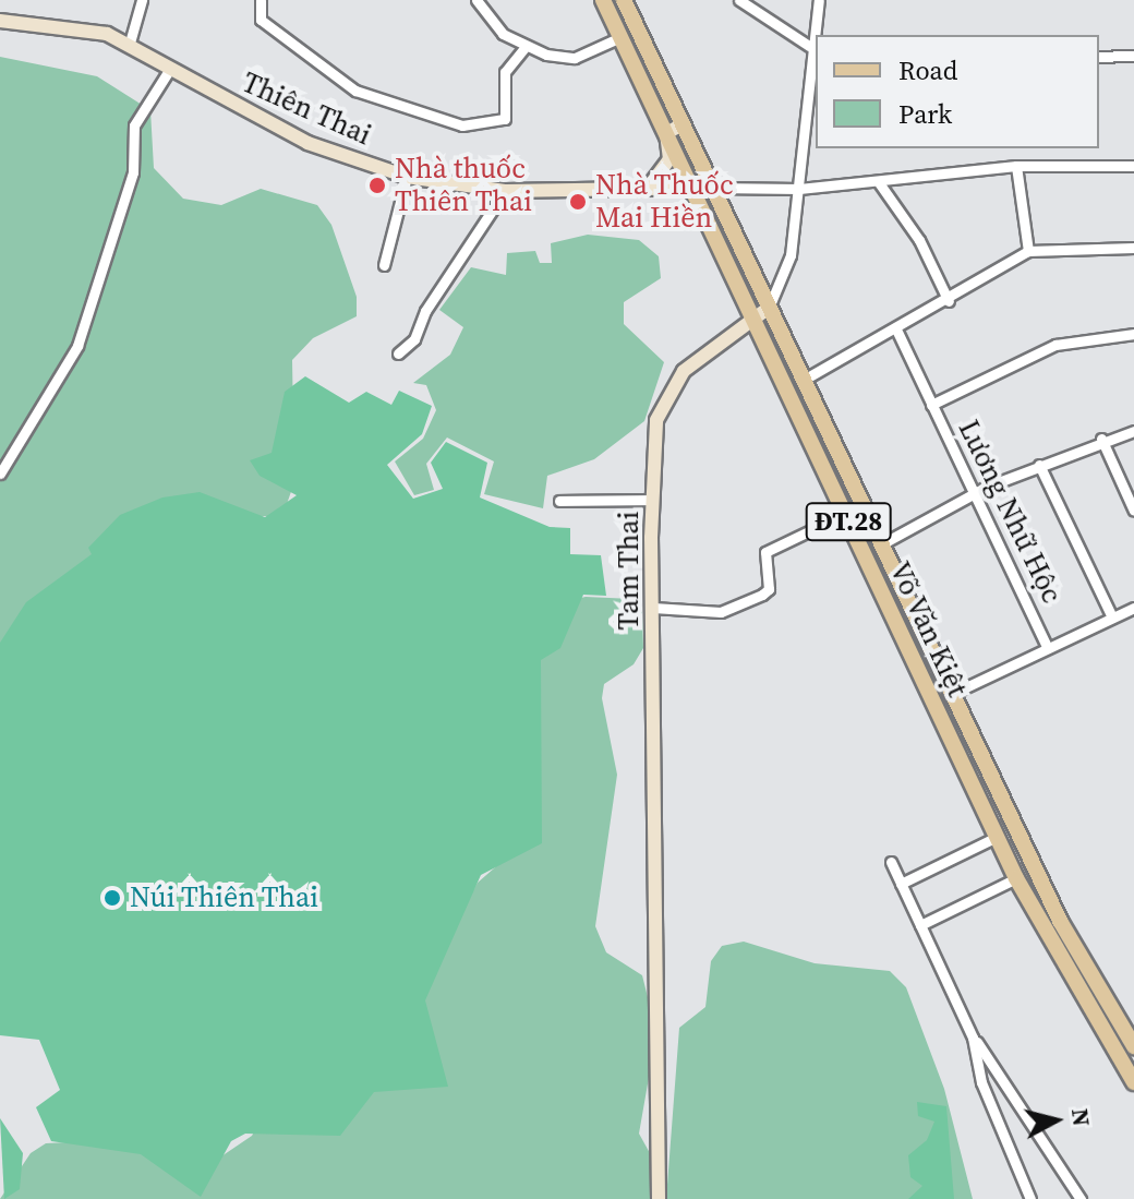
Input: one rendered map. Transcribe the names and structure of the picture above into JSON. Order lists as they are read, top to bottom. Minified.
{"streets":{"main road":["ĐT.28","Võ Văn Kiệt"],"street":["Thiên Thai","Lương Nhữ Hộc","Tam Thai"]},"crossings":[["Thiên Thai","Võ Văn Kiệt"],["Tam Thai","Võ Văn Kiệt"]],"places":["Nhà thuốc Thiên Thai","Nhà Thuốc Mai Hiền","Núi Thiên Thai"],"legend":["Road","Park"],"north":"right"}
